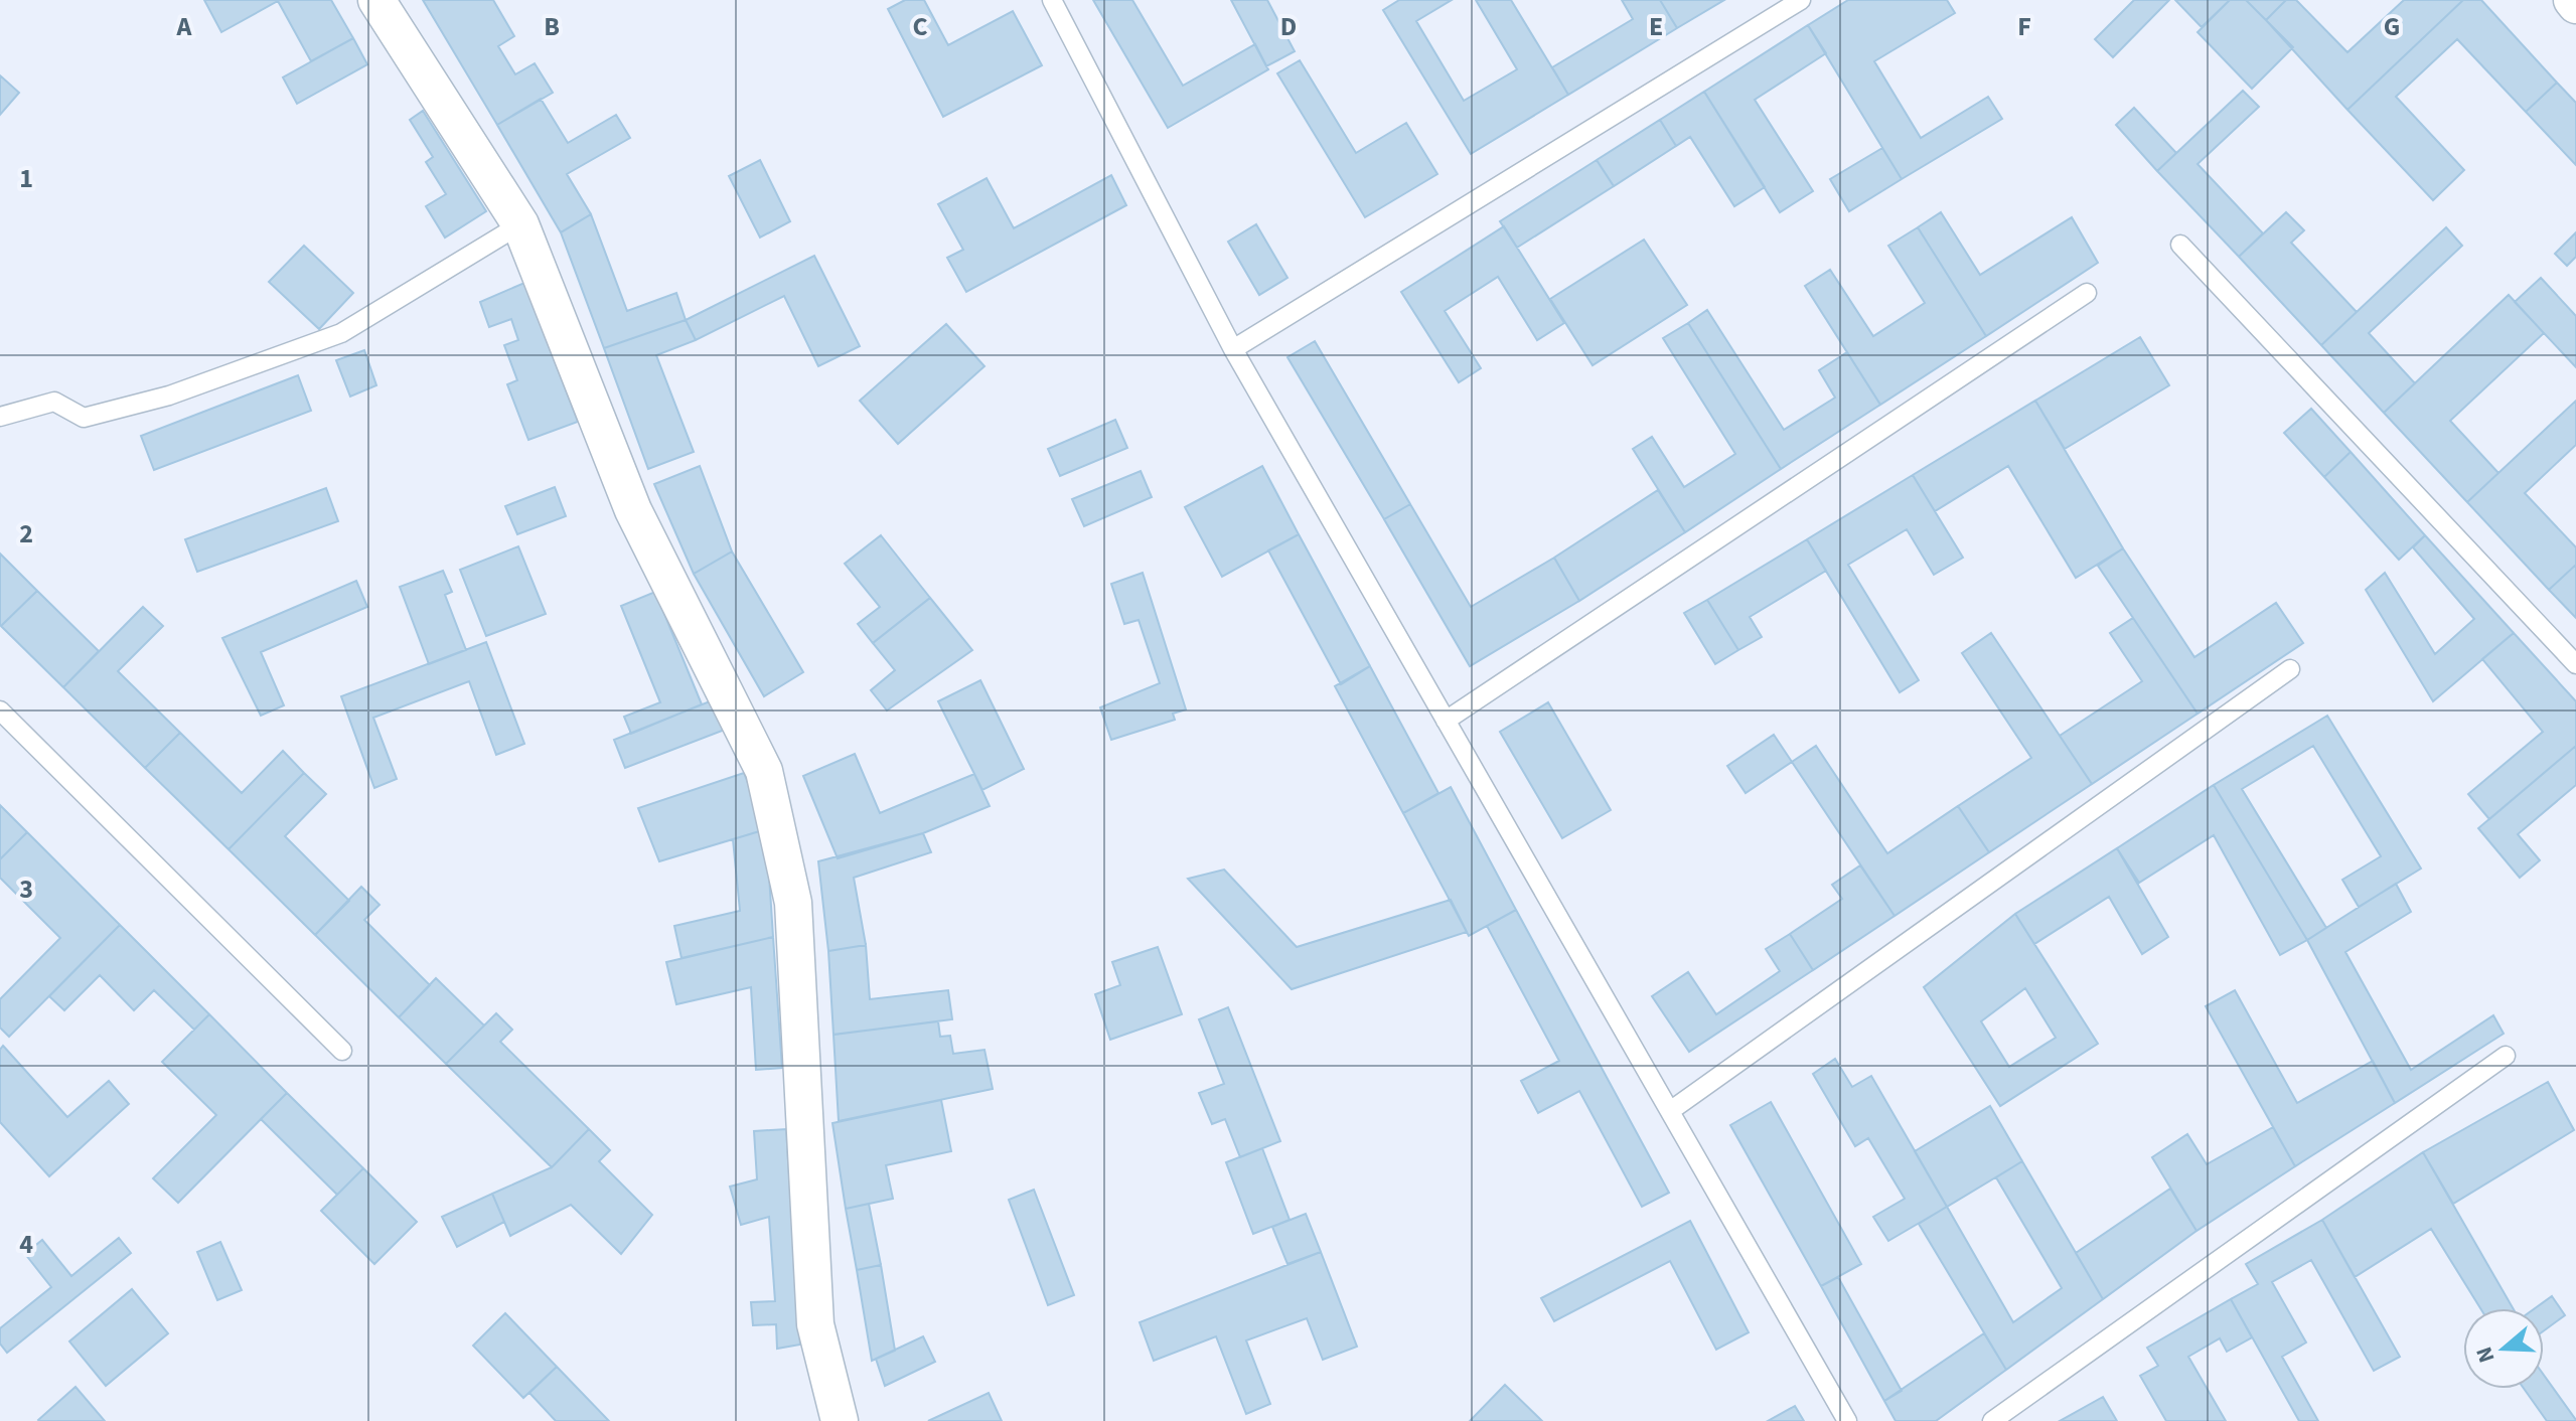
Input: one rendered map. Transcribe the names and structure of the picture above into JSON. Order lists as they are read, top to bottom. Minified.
{"north":"left","grid":{"columns":["A","B","C","D","E","F","G"],"rows":["1","2","3","4"]}}
